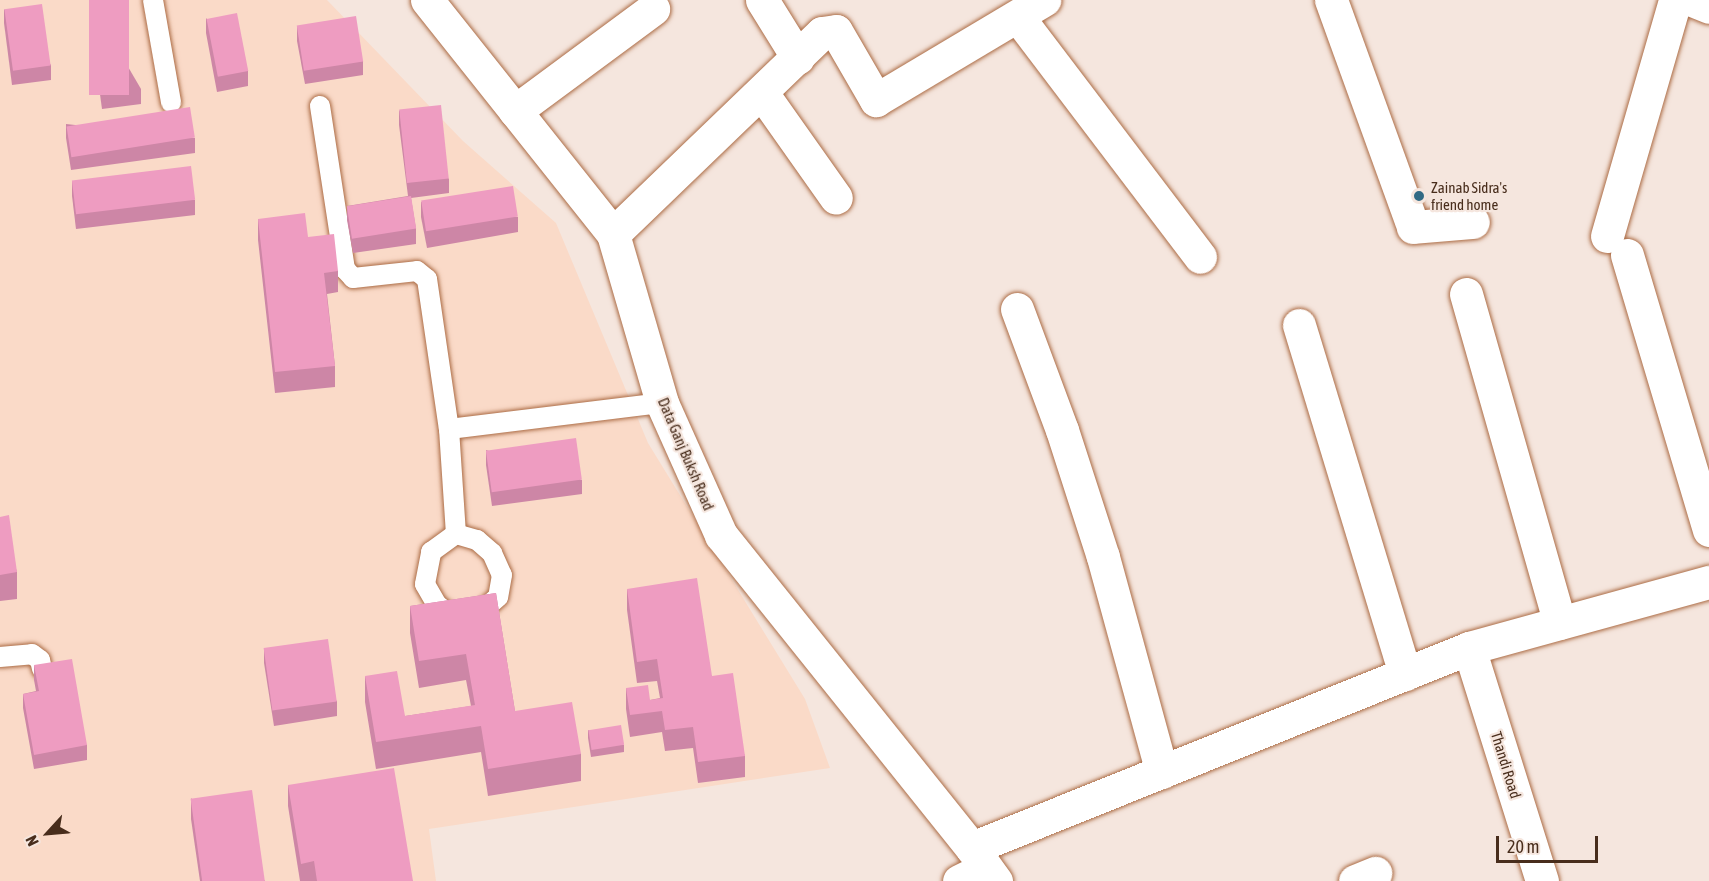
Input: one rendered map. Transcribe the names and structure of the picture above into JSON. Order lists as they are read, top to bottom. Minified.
{"streets":{"street":["Data Ganj Buksh Road","Thandi Road"]},"places":["Zainab Sidra's friend home"],"scale_bar":"20 m","north":"bottom left"}
